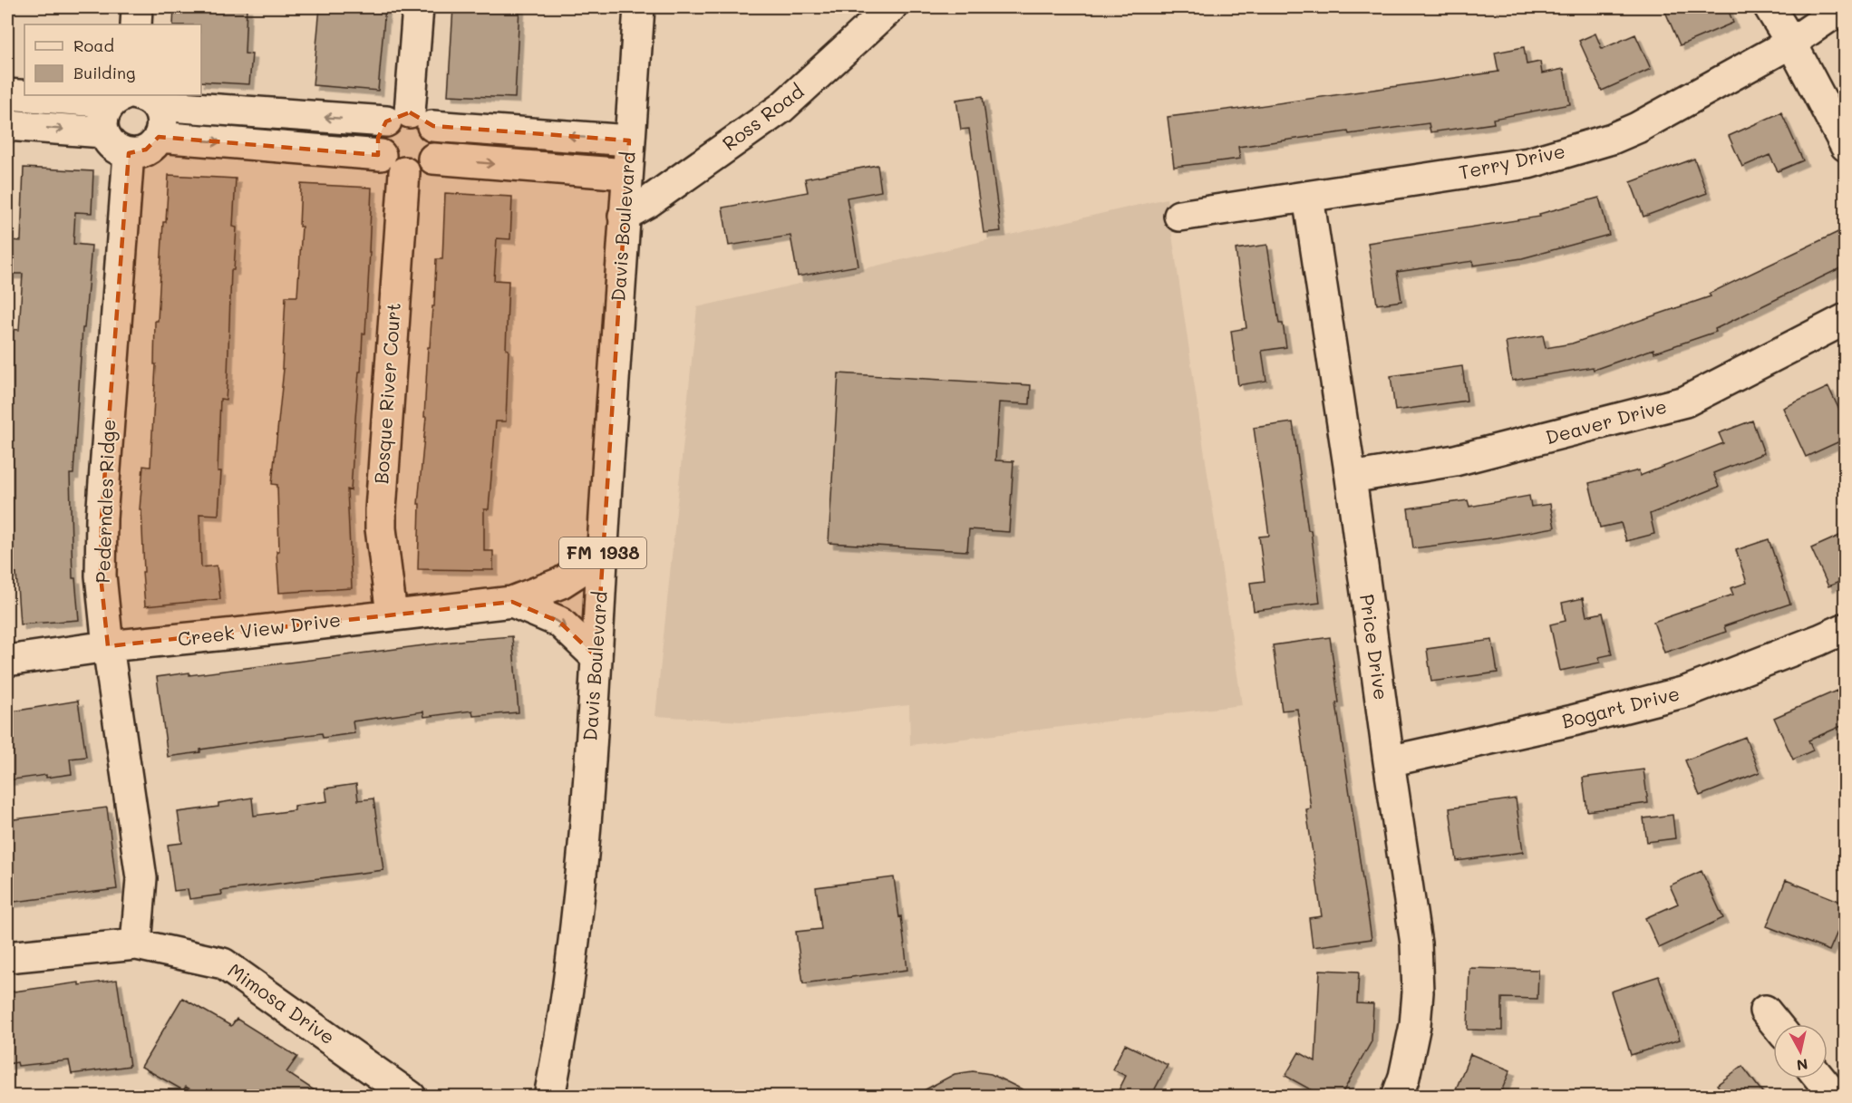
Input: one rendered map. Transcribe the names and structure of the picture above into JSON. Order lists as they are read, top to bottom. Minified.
{"streets":{"street":["Ross Road","Terry Drive","Davis Boulevard","Bosque River Court","Deaver Drive","Pedernales Ridge","FM 1938","Creek View Drive","Price Drive","Bogart Drive","Mimosa Drive"]},"crossings":[["Ross Road","Davis Boulevard"],["Terry Drive","Price Drive"],["Davis Boulevard","Creek View Drive"],["Bosque River Court","Creek View Drive"],["Deaver Drive","Price Drive"],["Pedernales Ridge","Creek View Drive"],["Pedernales Ridge","Mimosa Drive"],["Price Drive","Bogart Drive"]],"legend":["Road","Building"],"north":"bottom"}
